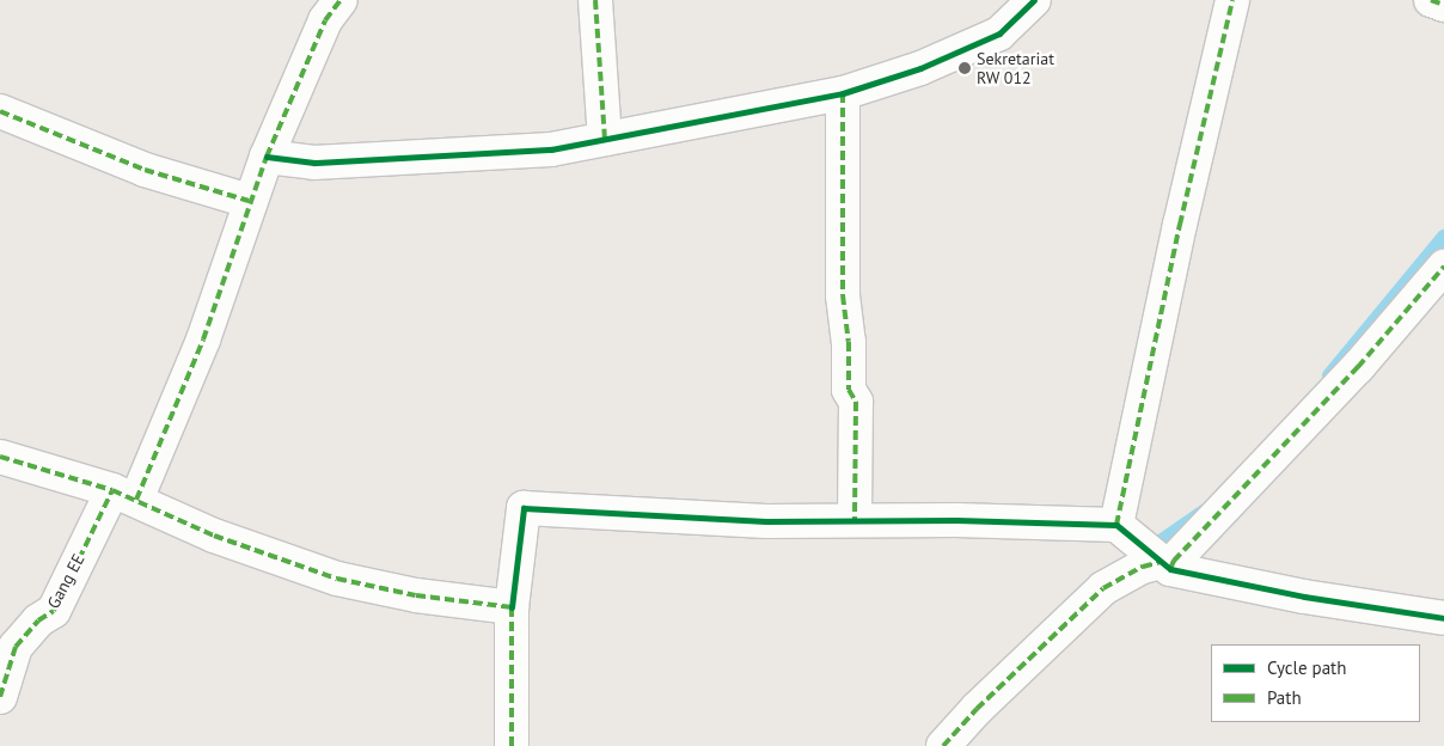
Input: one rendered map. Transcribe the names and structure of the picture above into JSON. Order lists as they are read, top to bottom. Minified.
{"streets":{"street":["Gang EE"]},"places":["Sekretariat RW 012"],"legend":["Cycle path","Path"]}
